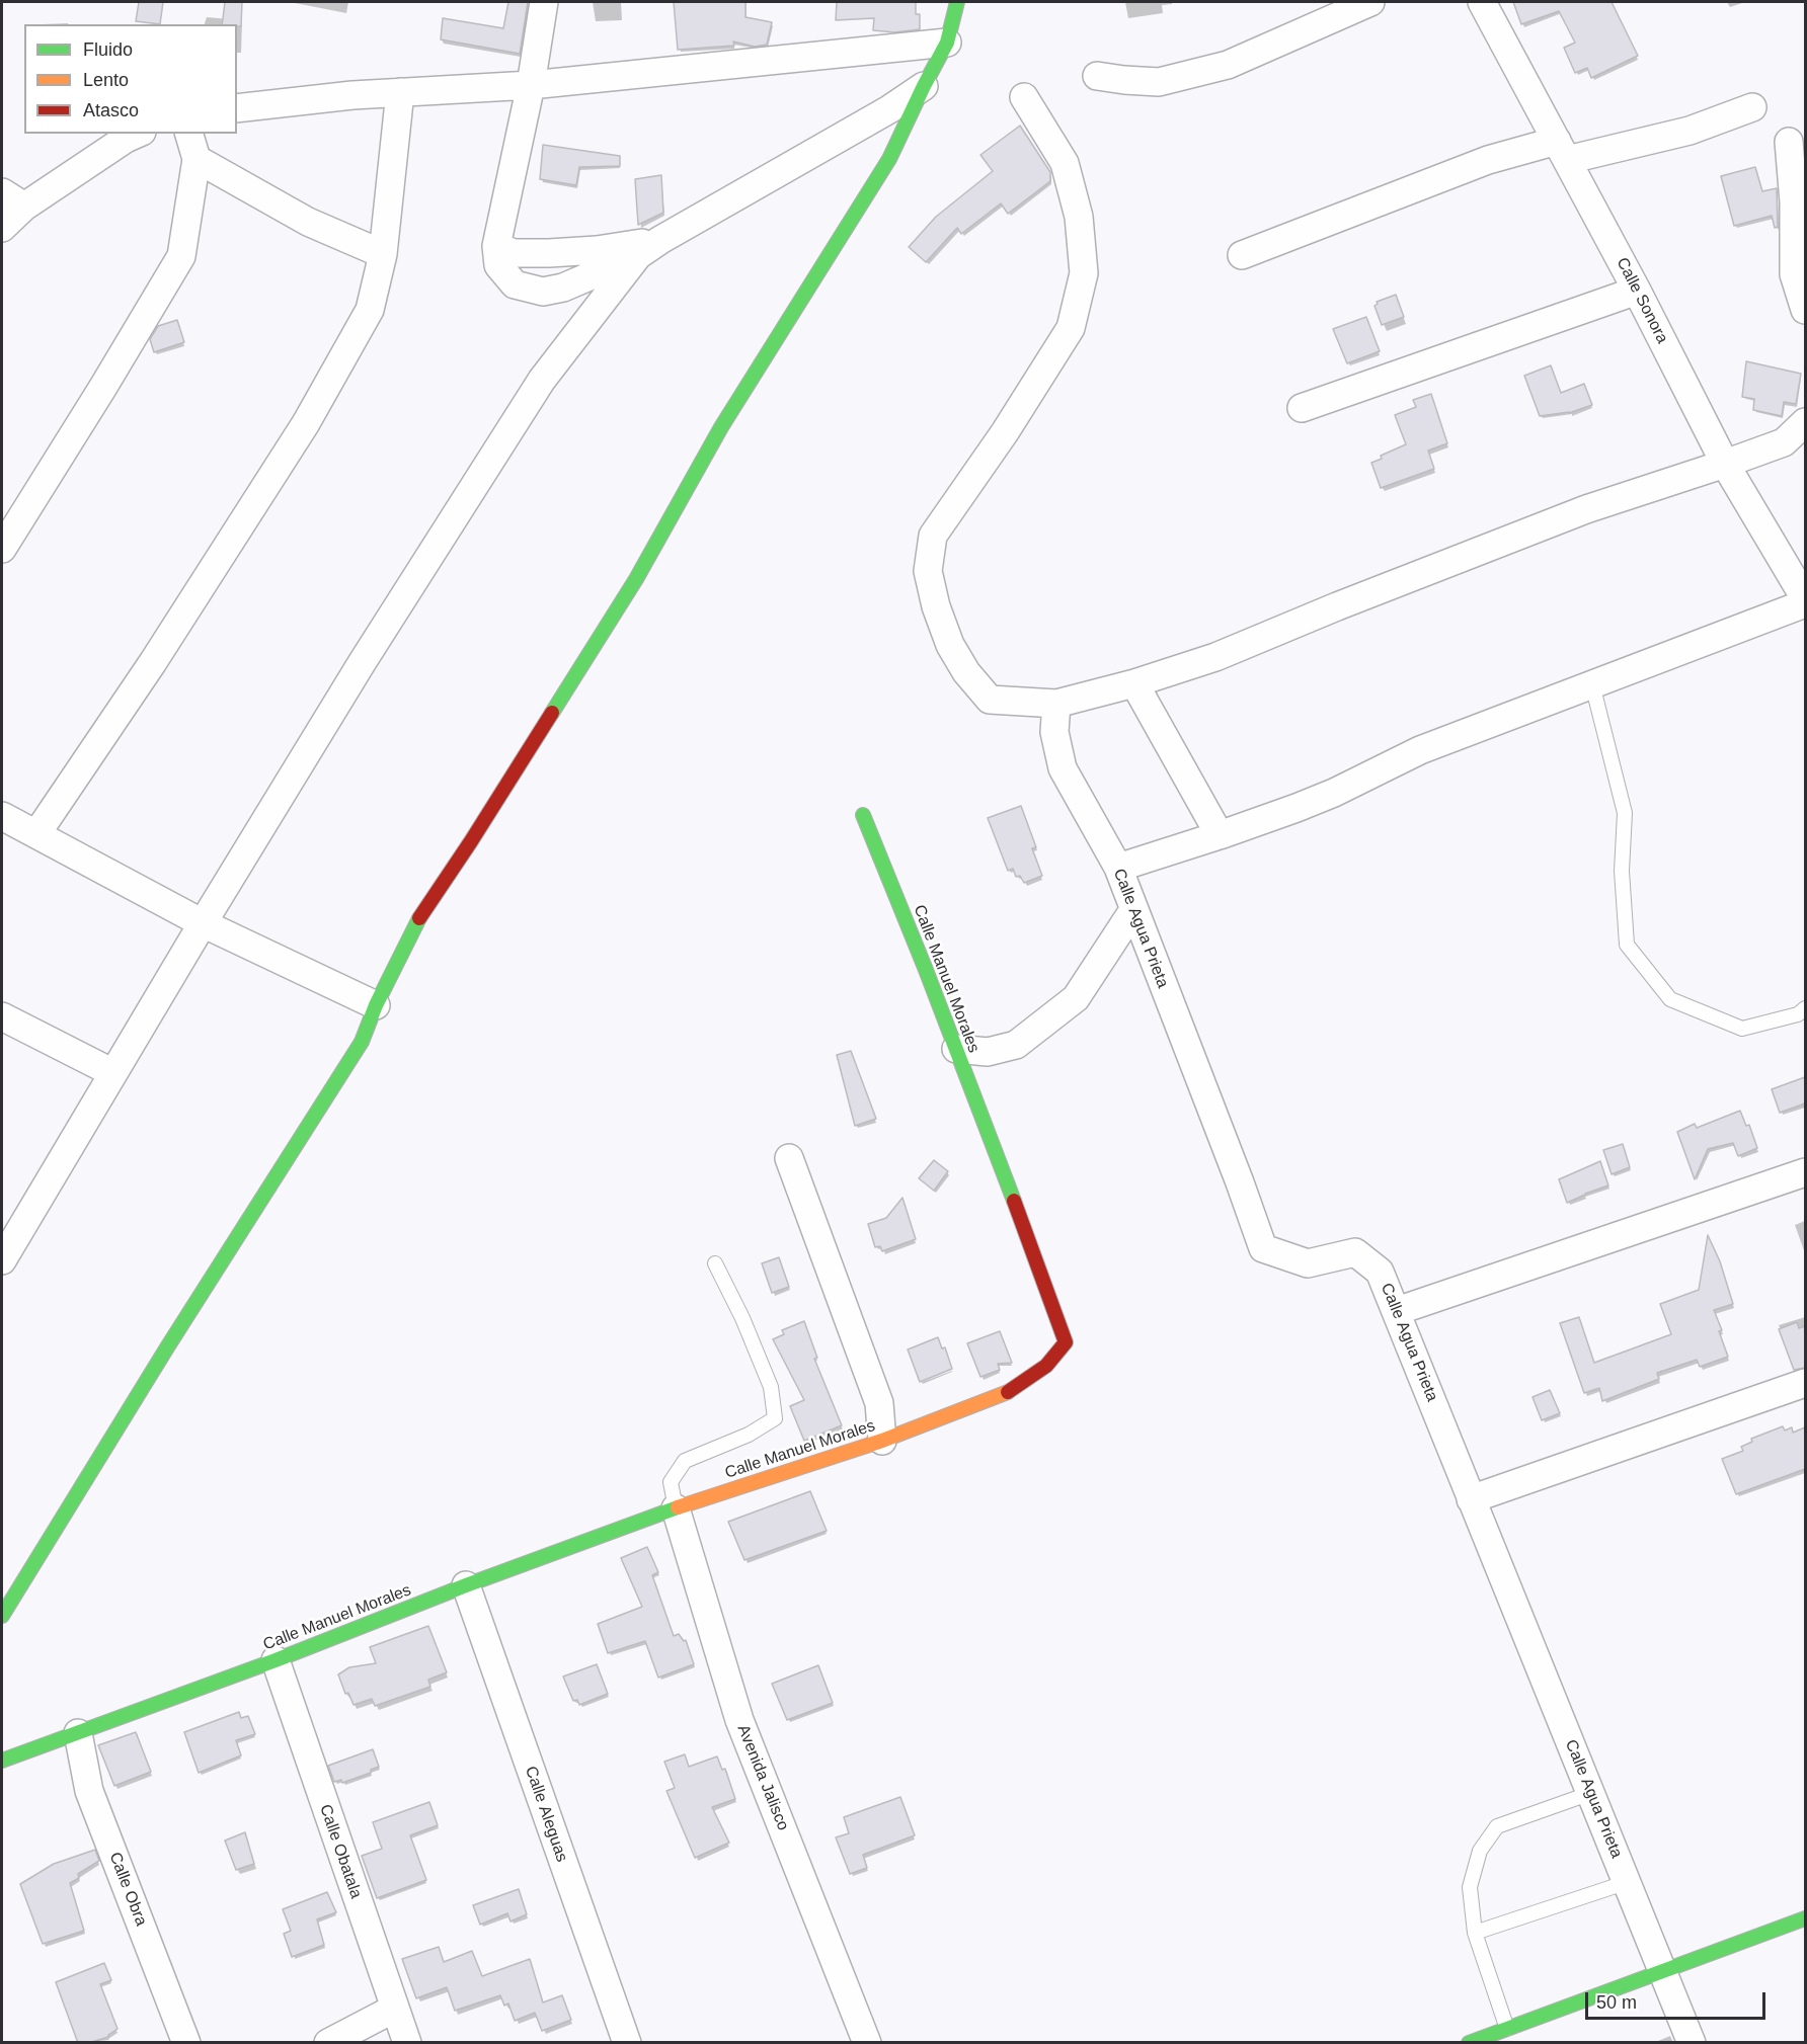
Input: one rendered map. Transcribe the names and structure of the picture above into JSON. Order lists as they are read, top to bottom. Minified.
{"streets":{"street":["Calle Sonora","Calle Agua Prieta","Calle Manuel Morales","Avenida Jalisco","Calle Aleguas","Calle Obatala","Calle Obra"]},"crossings":[["Calle Manuel Morales","Avenida Jalisco"],["Calle Manuel Morales","Calle Aleguas"],["Calle Manuel Morales","Calle Obatala"],["Calle Manuel Morales","Calle Obra"]],"legend":["Fluido","Lento","Atasco"],"scale_bar":"50 m"}
